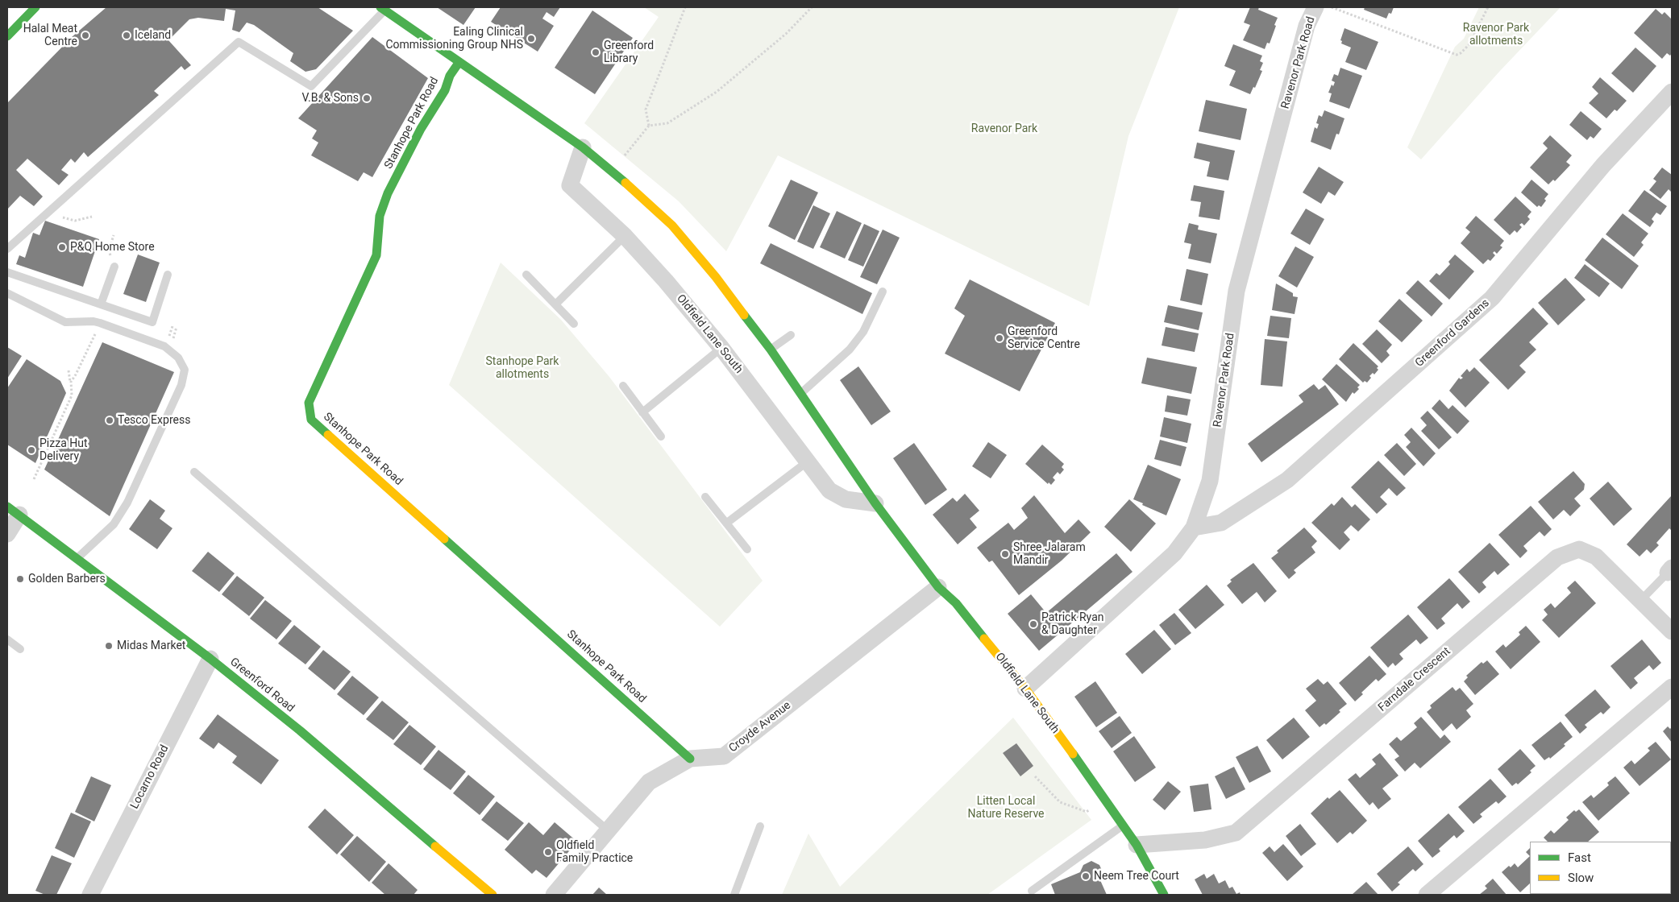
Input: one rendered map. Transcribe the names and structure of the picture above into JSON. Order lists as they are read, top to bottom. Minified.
{"streets":{"street":["Ravenor Park Road","Stanhope Park Road","Greenford Gardens","Oldfield Lane South","Farndale Crescent","Greenford Road","Croyde Avenue","Locarno Road"]},"crossings":[["Ravenor Park Road","Greenford Gardens"],["Ravenor Park Road","Oldfield Lane South"],["Stanhope Park Road","Oldfield Lane South"],["Stanhope Park Road","Croyde Avenue"],["Oldfield Lane South","Farndale Crescent"],["Oldfield Lane South","Croyde Avenue"],["Greenford Road","Locarno Road"]],"parks":["Ravenor Park allotments","Ravenor Park","Stanhope Park allotments","Litten Local Nature Reserve"],"places":["Halal Meat Centre","Iceland","Ealing Clinical Commissioning Group NHS","Greenford Library","V.B. & Sons","P&Q Home Store","Greenford Service Centre","Tesco Express","Pizza Hut Delivery","Shree Jalaram Mandir","Golden Barbers","Patrick Ryan & Daughter","Midas Market","Oldfield Family Practice","Neem Tree Court"],"legend":["Fast","Slow"]}
